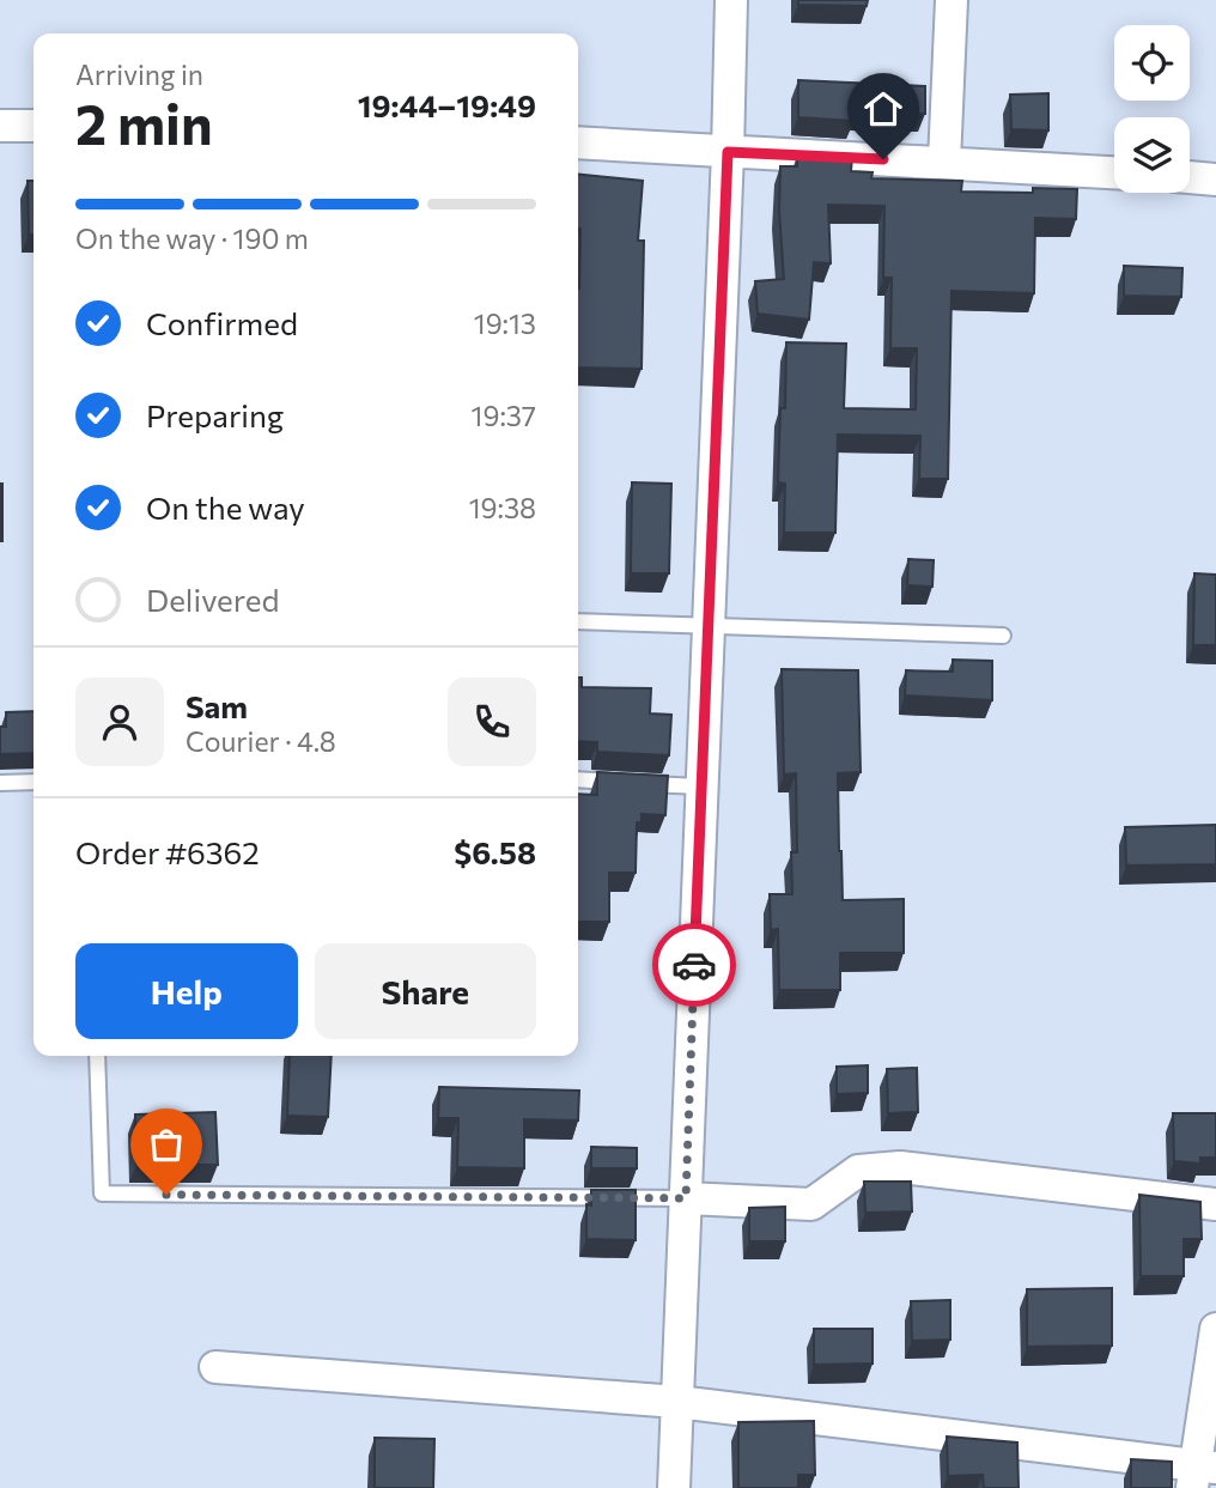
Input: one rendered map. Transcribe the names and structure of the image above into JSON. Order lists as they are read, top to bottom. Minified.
{"page":{"heading":["2 min","Arriving in","19:44–19:49"],"panel":["Sam","Courier · 4.8","Order #6362","$6.58"],"bar":"On the way · 190 m","list":[["Confirmed","19:13"],["Preparing","19:37"],["On the way","19:38"],"Delivered"],"buttons":["Help","Share"]}}
